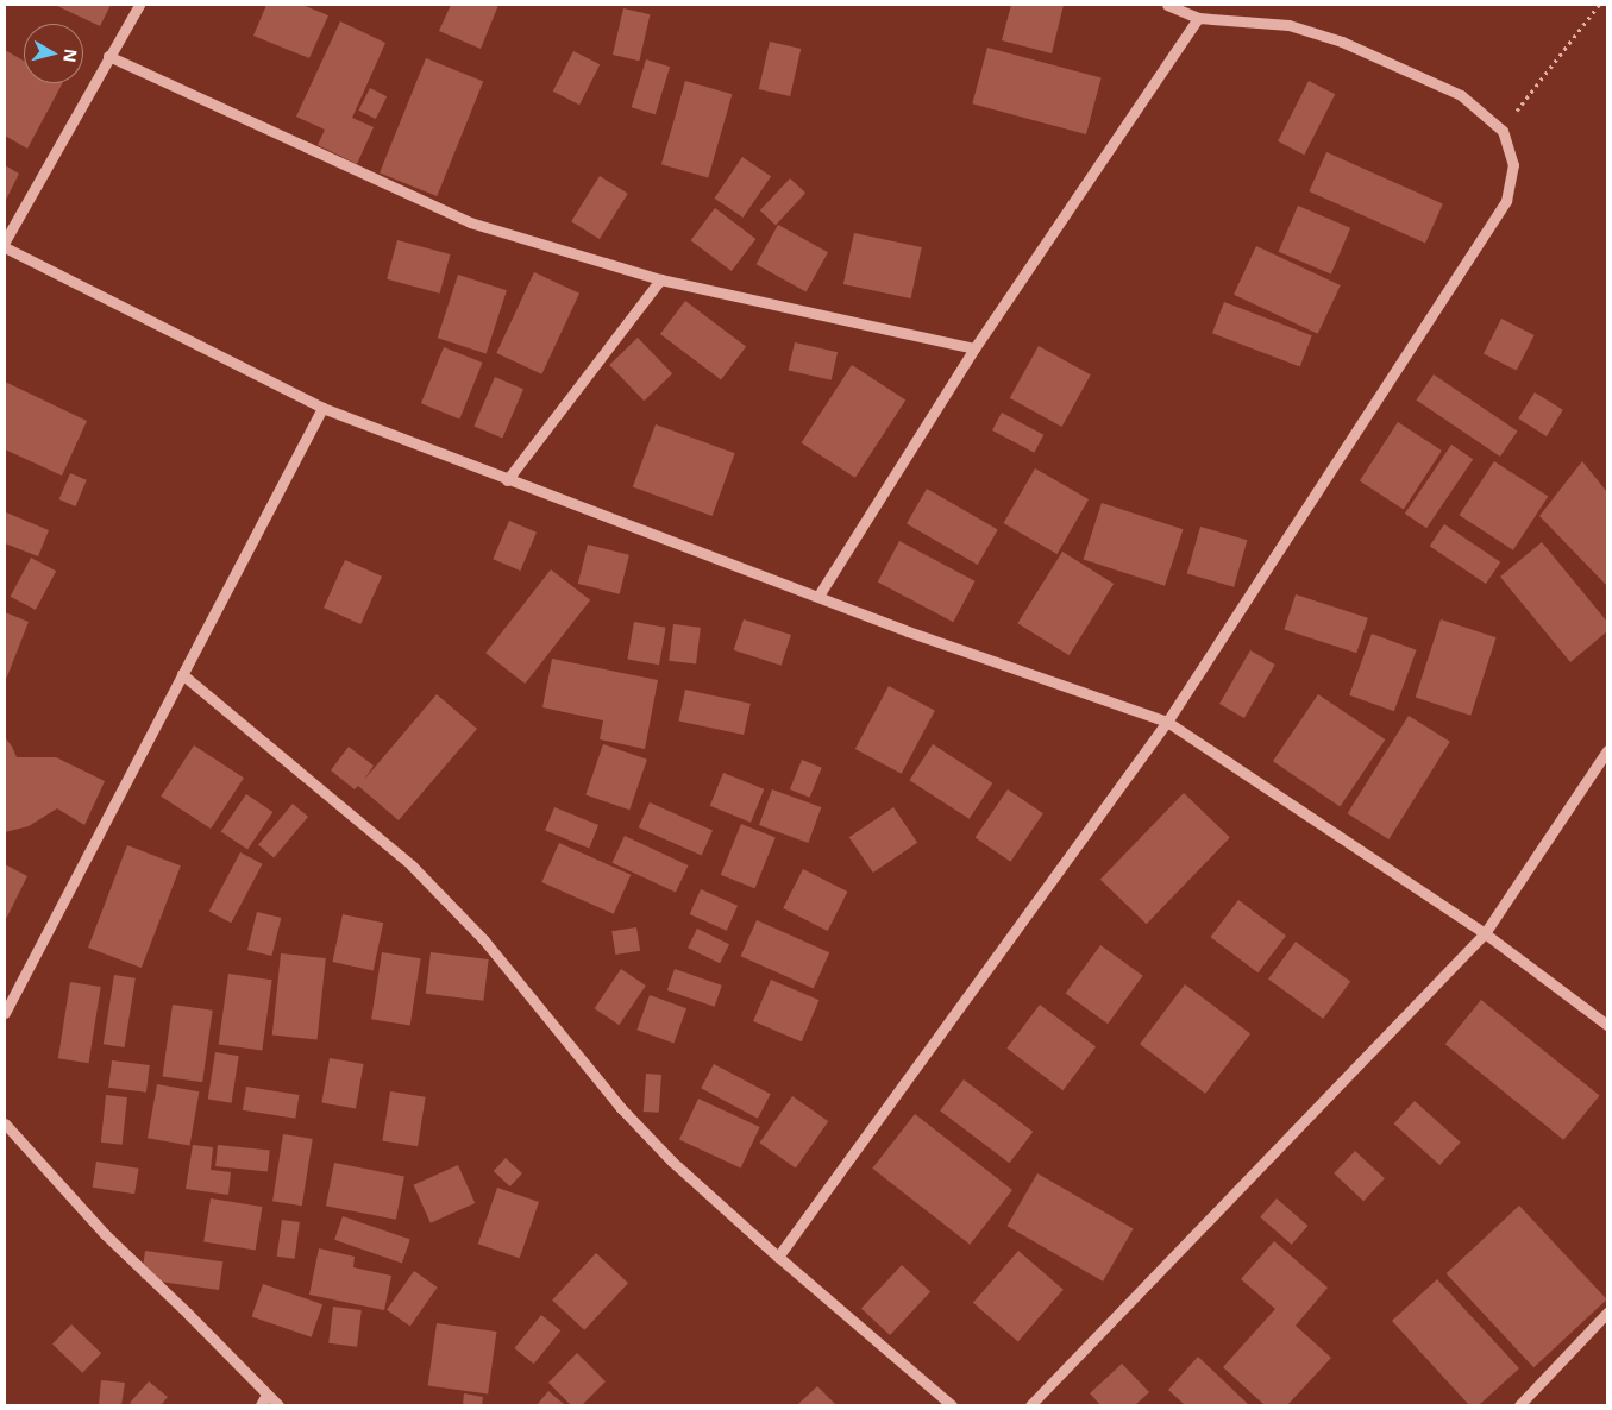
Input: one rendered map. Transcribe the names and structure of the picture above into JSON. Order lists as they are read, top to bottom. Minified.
{"north":"right"}
